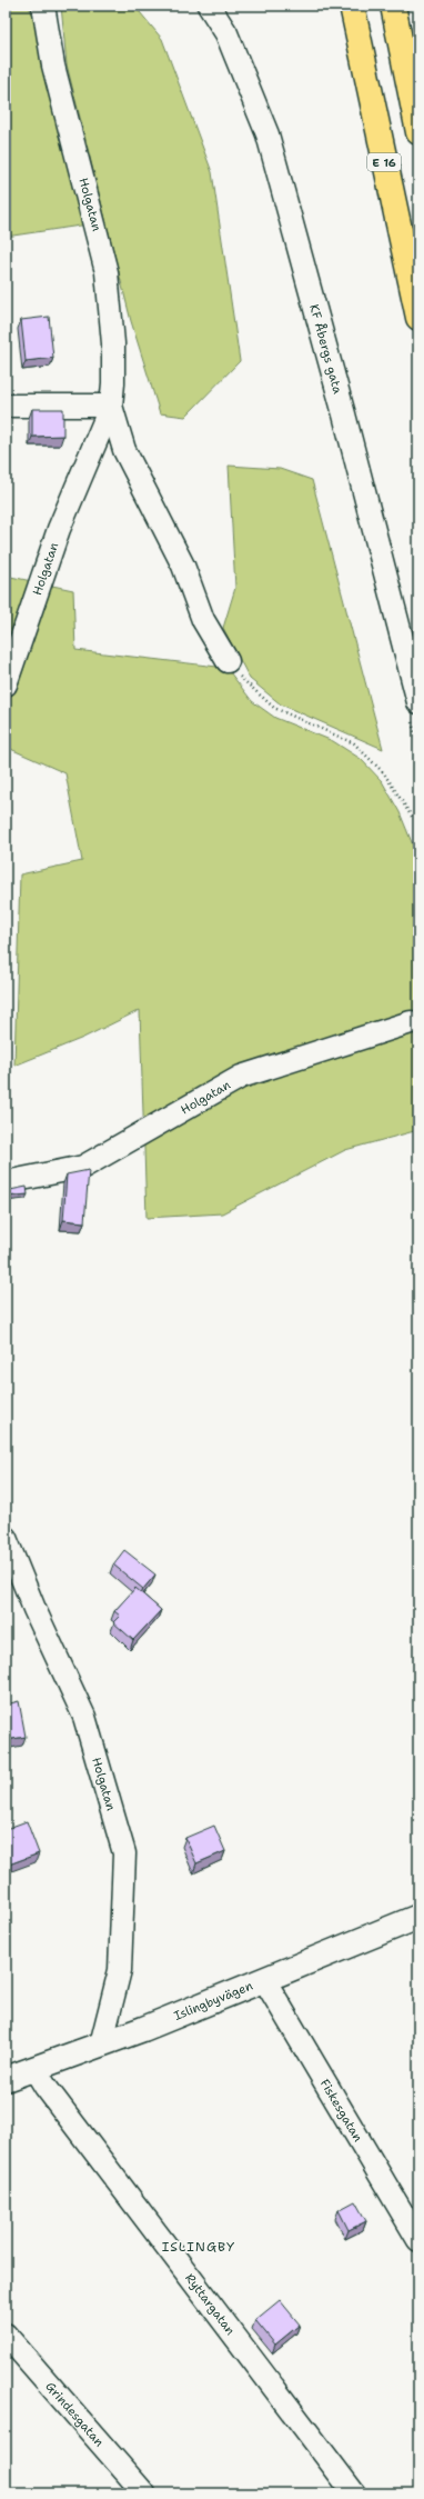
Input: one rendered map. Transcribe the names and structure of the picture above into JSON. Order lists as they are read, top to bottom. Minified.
{"streets":{"highway":["E 16"],"street":["Holgatan","KF Åbergs gata","Islingbyvägen","Fiskesgatan","Ryttargatan","Grindesgatan"]},"crossings":[["Holgatan","Islingbyvägen"],["Islingbyvägen","Fiskesgatan"],["Islingbyvägen","Ryttargatan"]],"districts":["ISLINGBY"]}
